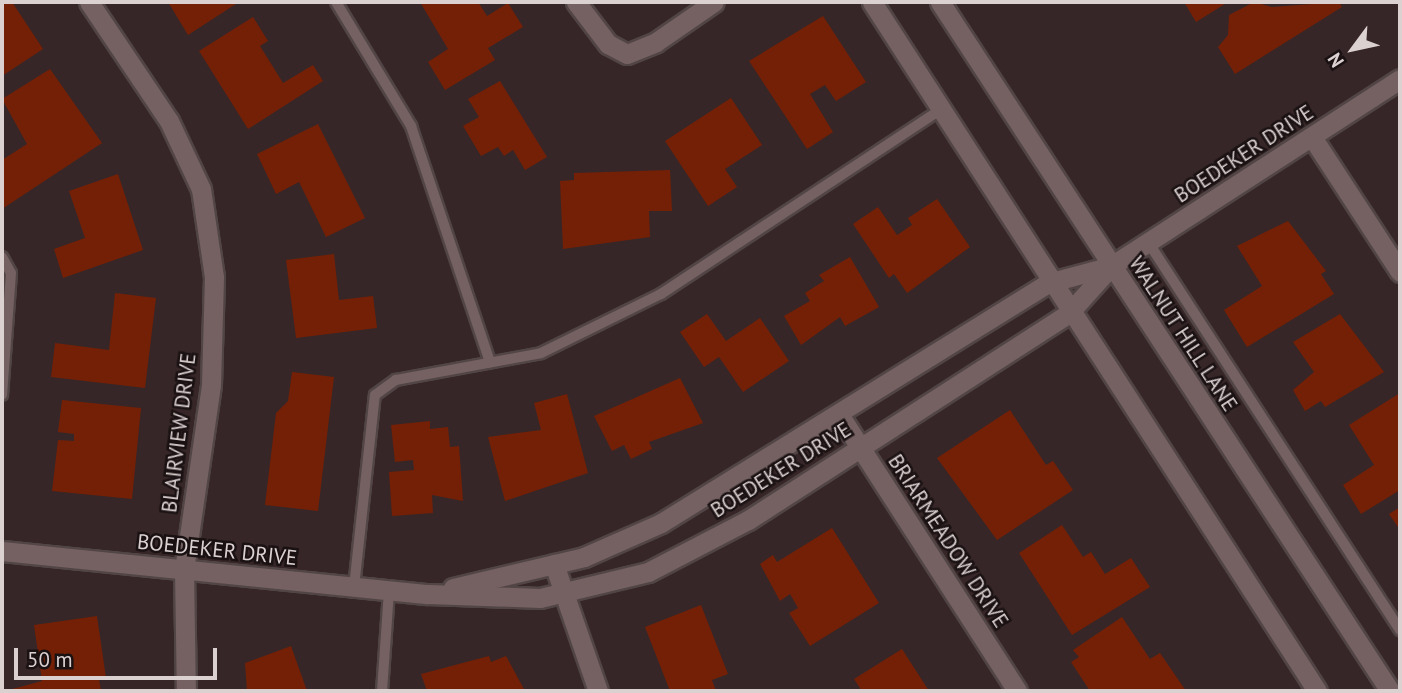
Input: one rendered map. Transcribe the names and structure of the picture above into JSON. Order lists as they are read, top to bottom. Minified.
{"streets":{"street":["BOEDEKER DRIVE","WALNUT HILL LANE","BLAIRVIEW DRIVE","BRIARMEADOW DRIVE"]},"crossings":[["BOEDEKER DRIVE","WALNUT HILL LANE"],["BOEDEKER DRIVE","BLAIRVIEW DRIVE"],["BOEDEKER DRIVE","BRIARMEADOW DRIVE"]],"scale_bar":"50 m","north":"bottom left"}
